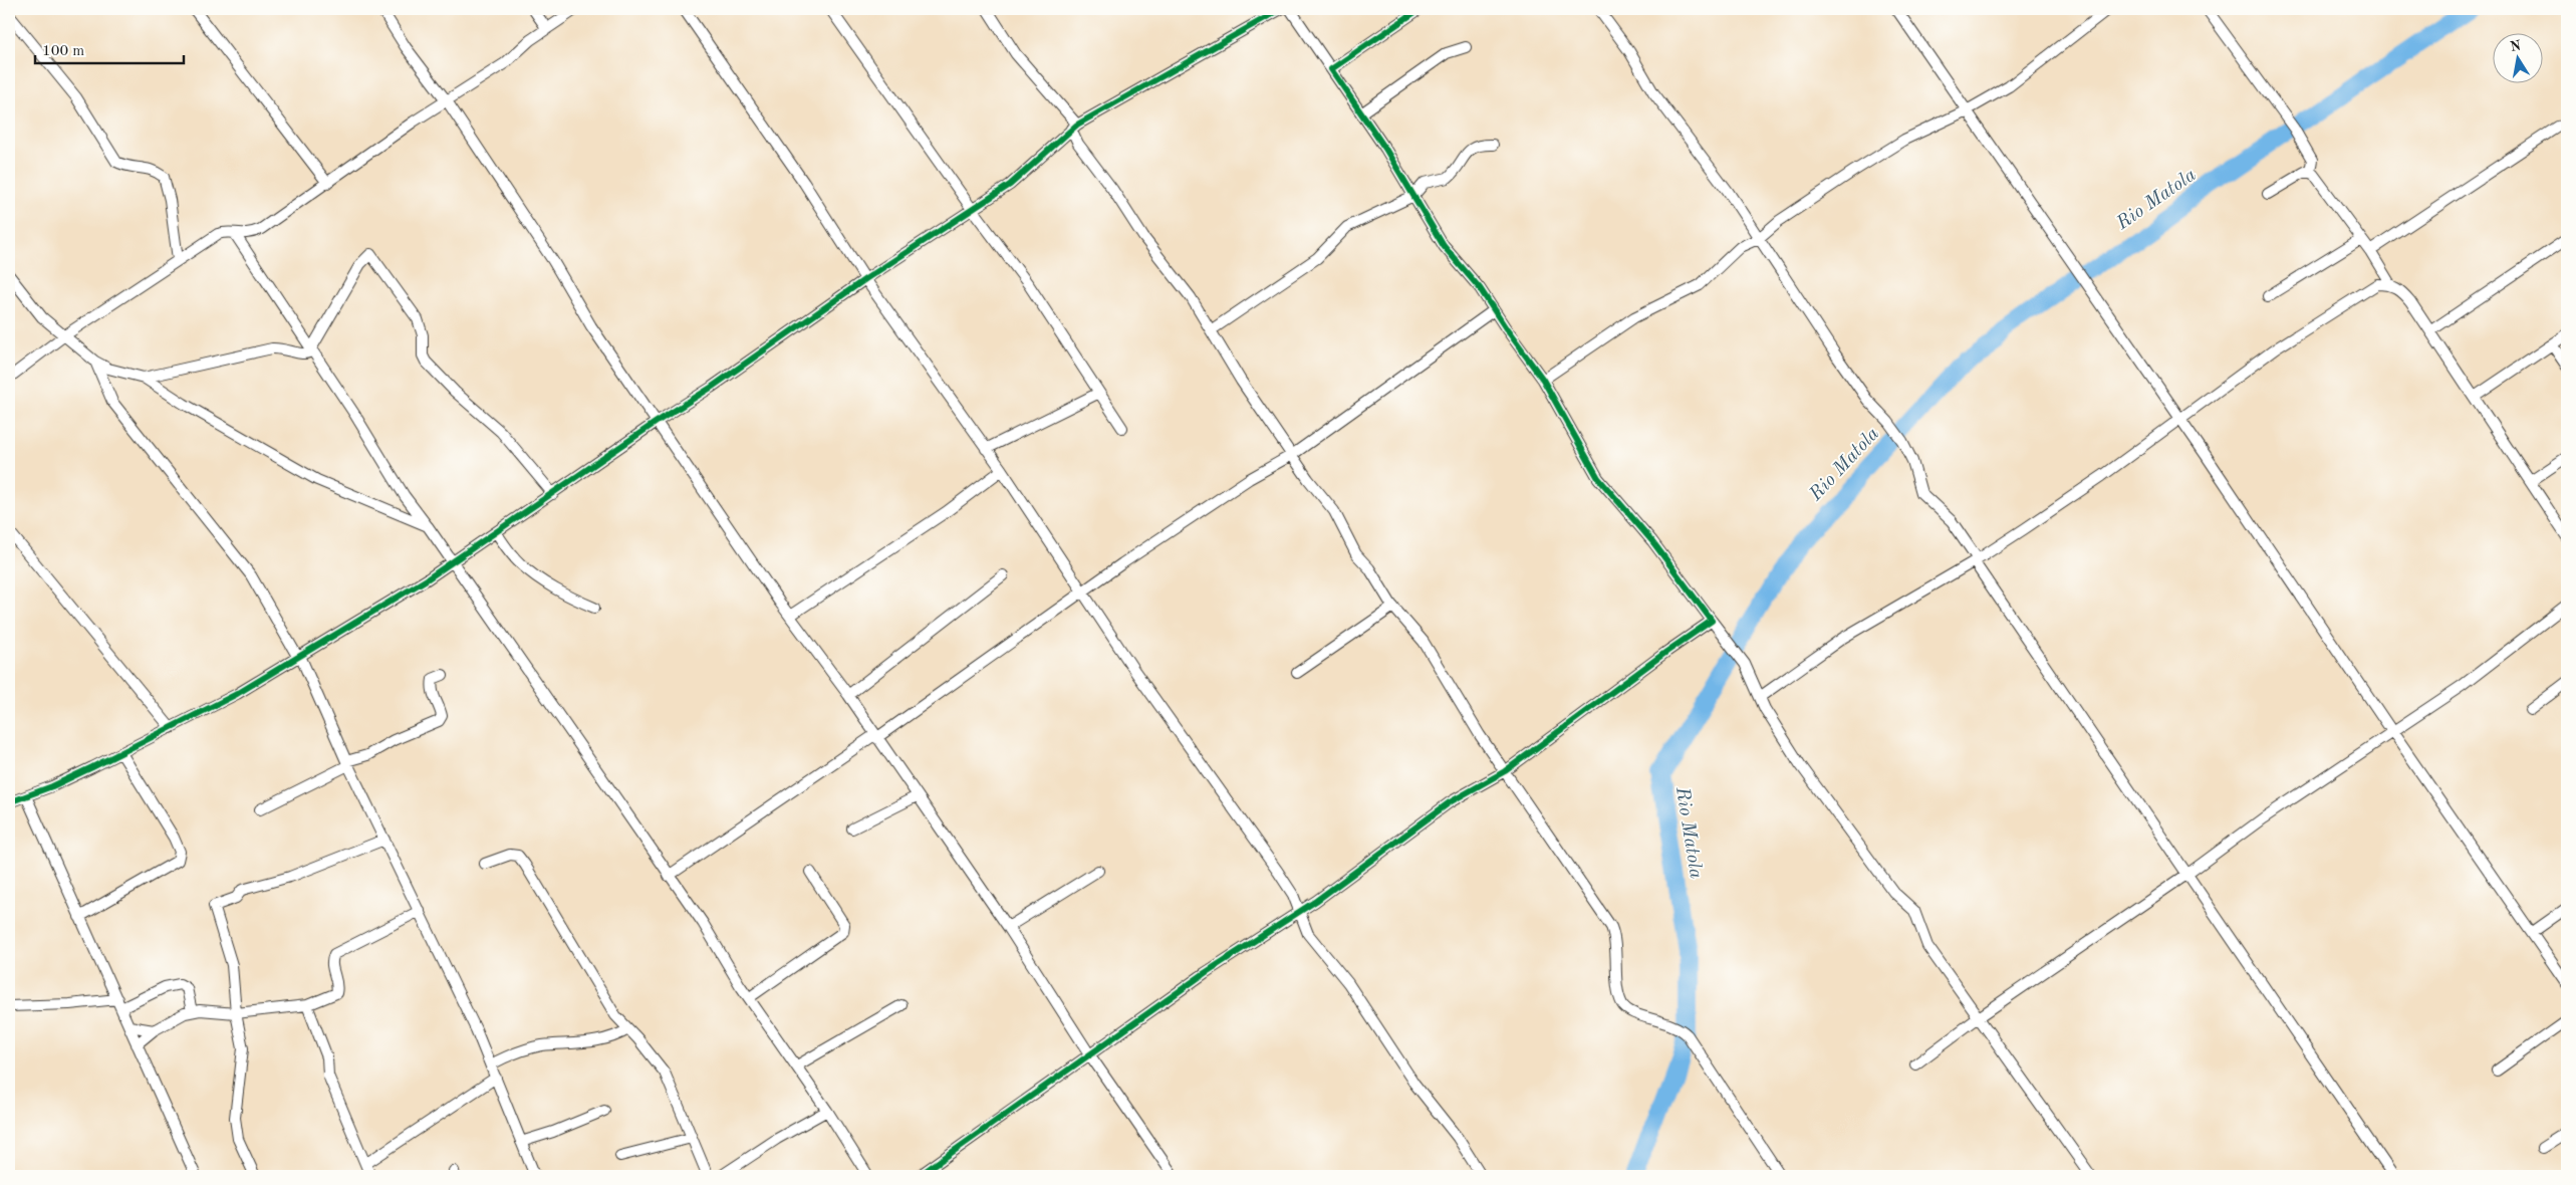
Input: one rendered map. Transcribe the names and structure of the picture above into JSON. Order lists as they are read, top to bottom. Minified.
{"water":["Rio Matola"],"scale_bar":"100 m","north":"top"}
